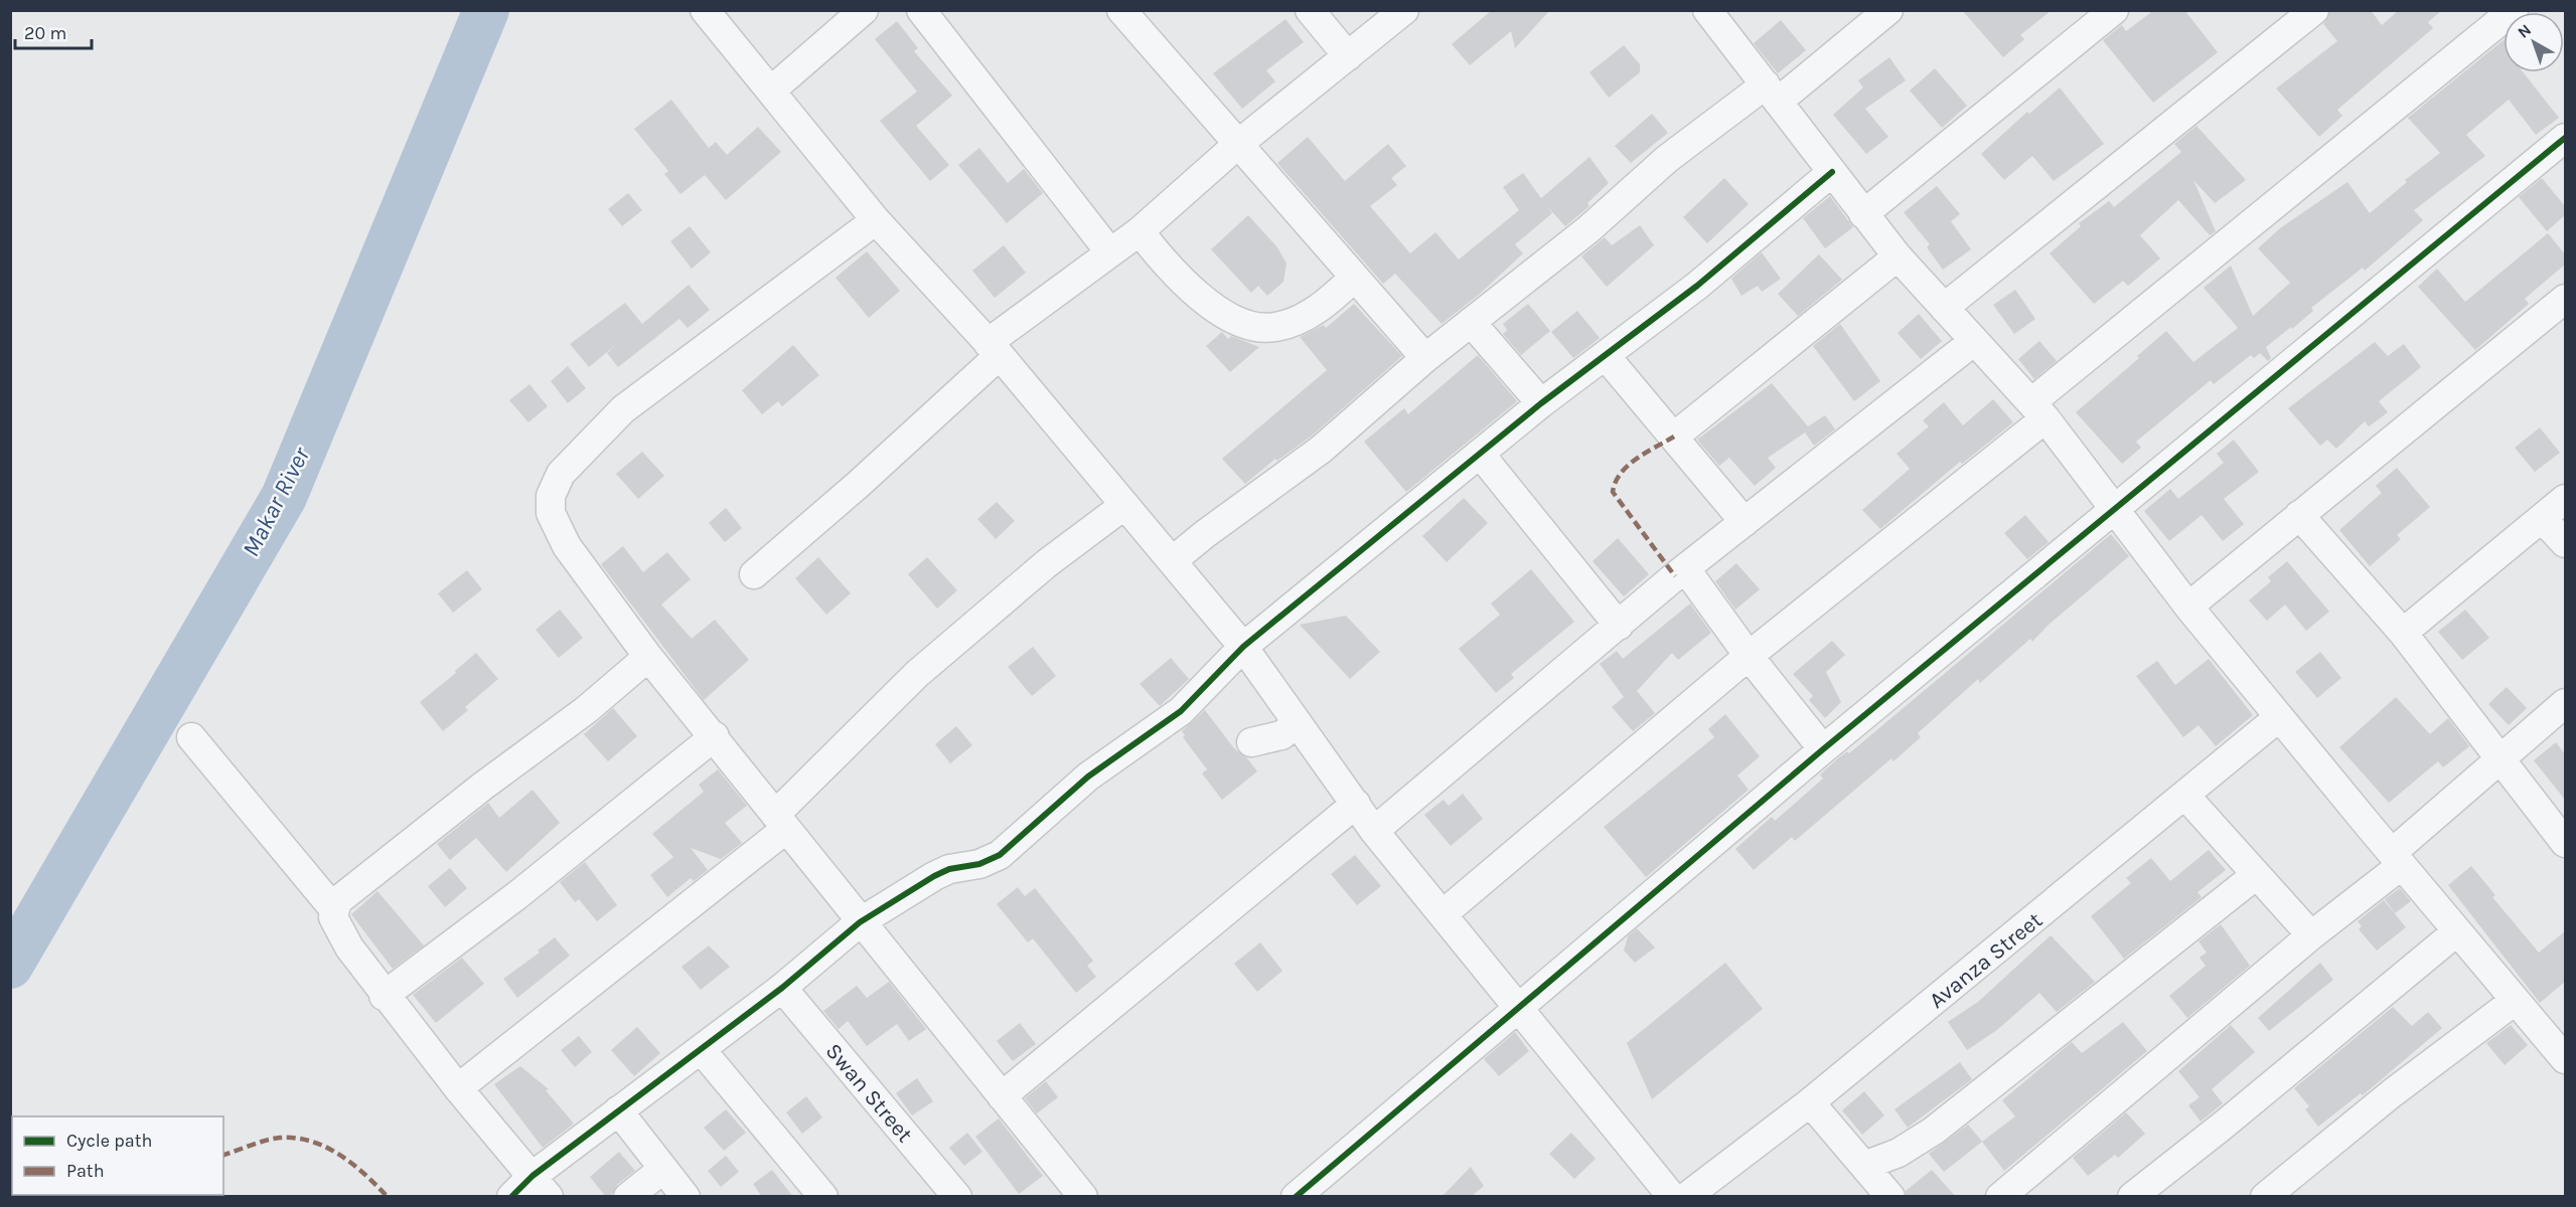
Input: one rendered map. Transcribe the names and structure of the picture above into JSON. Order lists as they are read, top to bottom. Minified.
{"streets":{"street":["Avanza Street","Swan Street"]},"water":["Makar River"],"legend":["Cycle path","Path"],"scale_bar":"20 m","north":"top left"}
